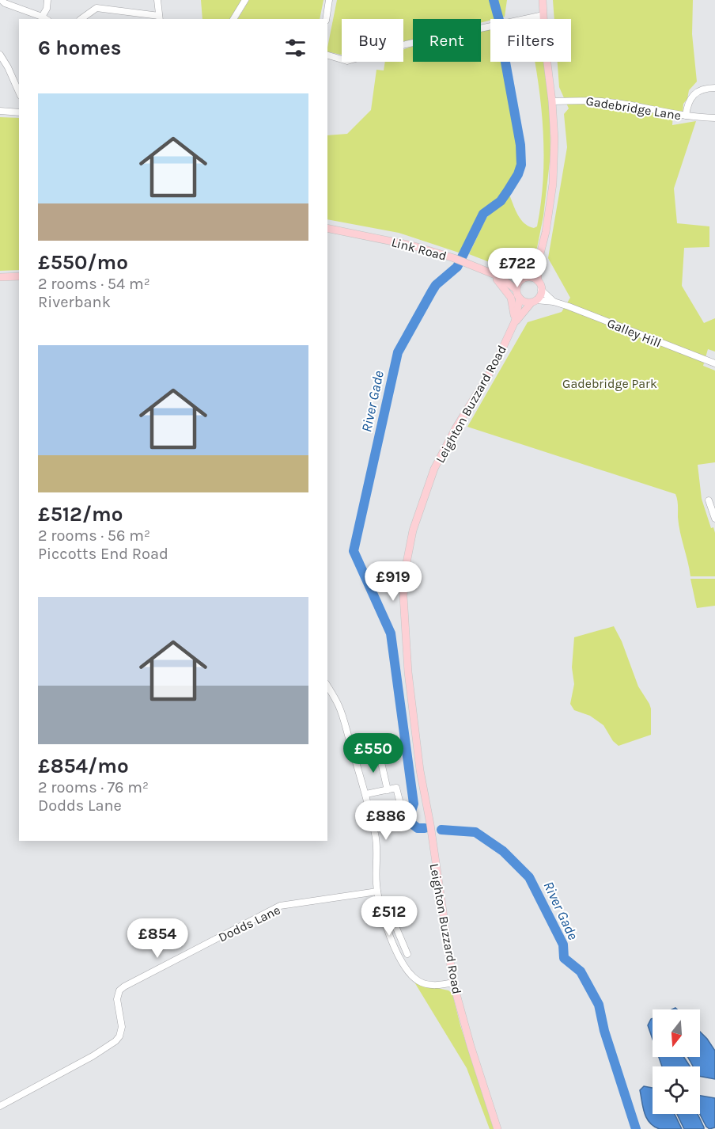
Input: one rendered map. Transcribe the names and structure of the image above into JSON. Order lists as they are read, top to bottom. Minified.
{"streets":{"main road":["Link Road","Leighton Buzzard Road"],"street":["Gadebridge Lane","Galley Hill","Dodds Lane"]},"crossings":[["Link Road","Galley Hill"],["Link Road","Leighton Buzzard Road"],["Galley Hill","Leighton Buzzard Road"]],"water":["River Gade"],"parks":["Gadebridge Park"],"north":"bottom","page":{"chip":["Buy","Rent","Filters"],"heading":"6 homes","list":[{"name":"£550/mo","note":"2 rooms · 54 m² · Riverbank"},{"name":"£512/mo","note":"2 rooms · 56 m² · Piccotts End Road"},{"name":"£854/mo","note":"2 rooms · 76 m² · Dodds Lane"}],"price":["£722","£919","£550","£886","£512","£854"]}}
